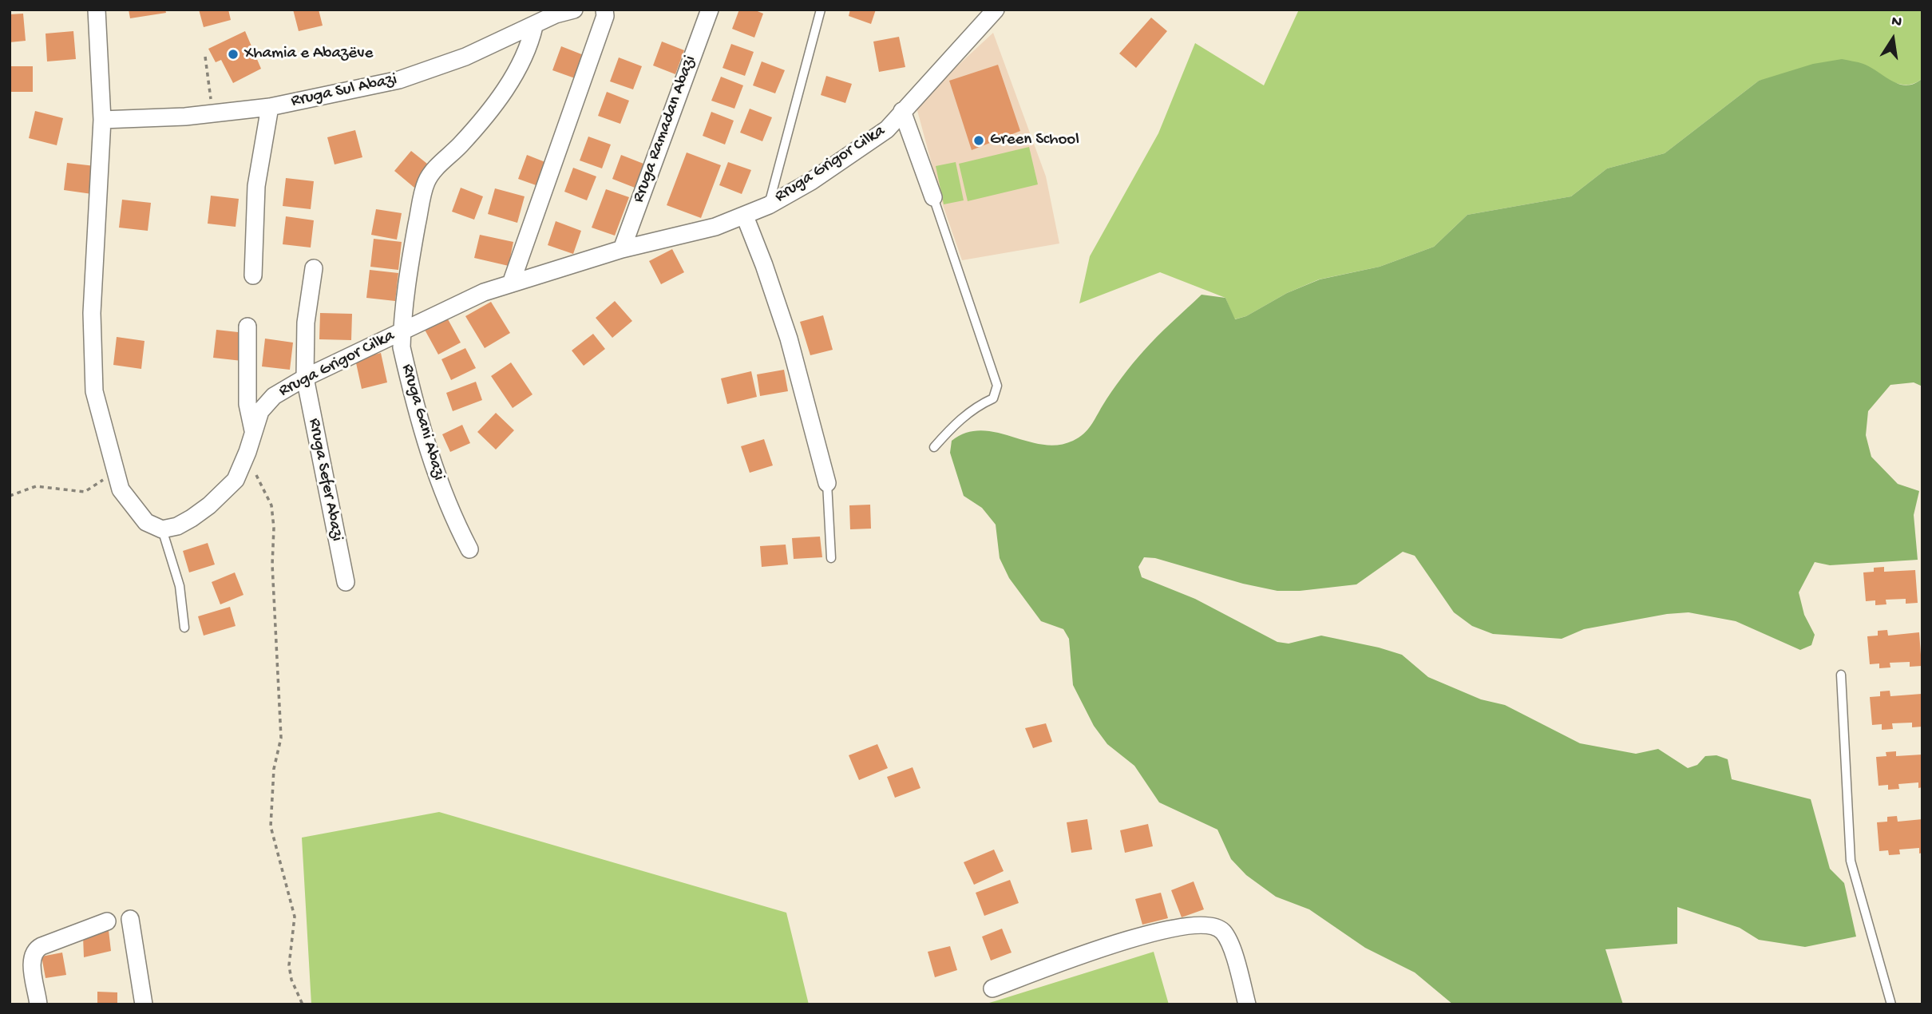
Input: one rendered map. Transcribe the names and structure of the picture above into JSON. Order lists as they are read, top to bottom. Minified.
{"streets":{"street":["Rruga Sul Abazi","Rruga Ramadan Abazi","Rruga Grigor Cilka","Rruga Gani Abazi","Rruga Sefer Abazi"]},"crossings":[["Rruga Sul Abazi","Rruga Gani Abazi"],["Rruga Ramadan Abazi","Rruga Grigor Cilka"],["Rruga Grigor Cilka","Rruga Gani Abazi"],["Rruga Grigor Cilka","Rruga Sefer Abazi"]],"places":["Xhamia e Abazëve","Green School"],"north":"top"}
